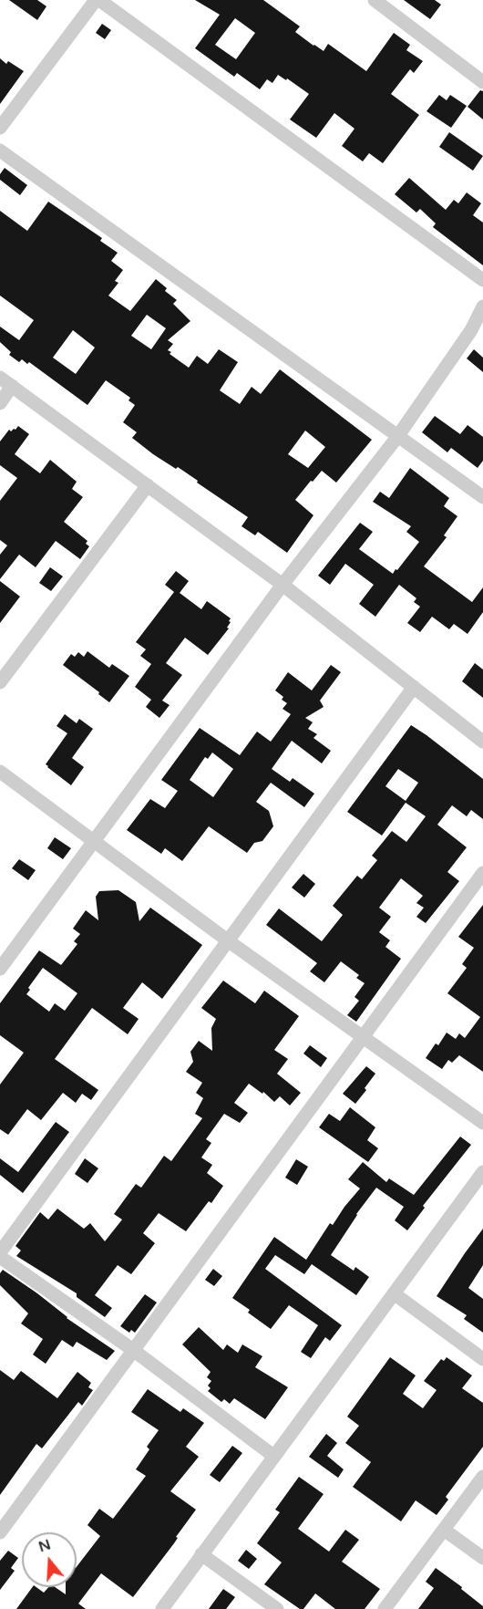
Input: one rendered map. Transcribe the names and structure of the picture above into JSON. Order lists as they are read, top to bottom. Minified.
{"north":"top"}
